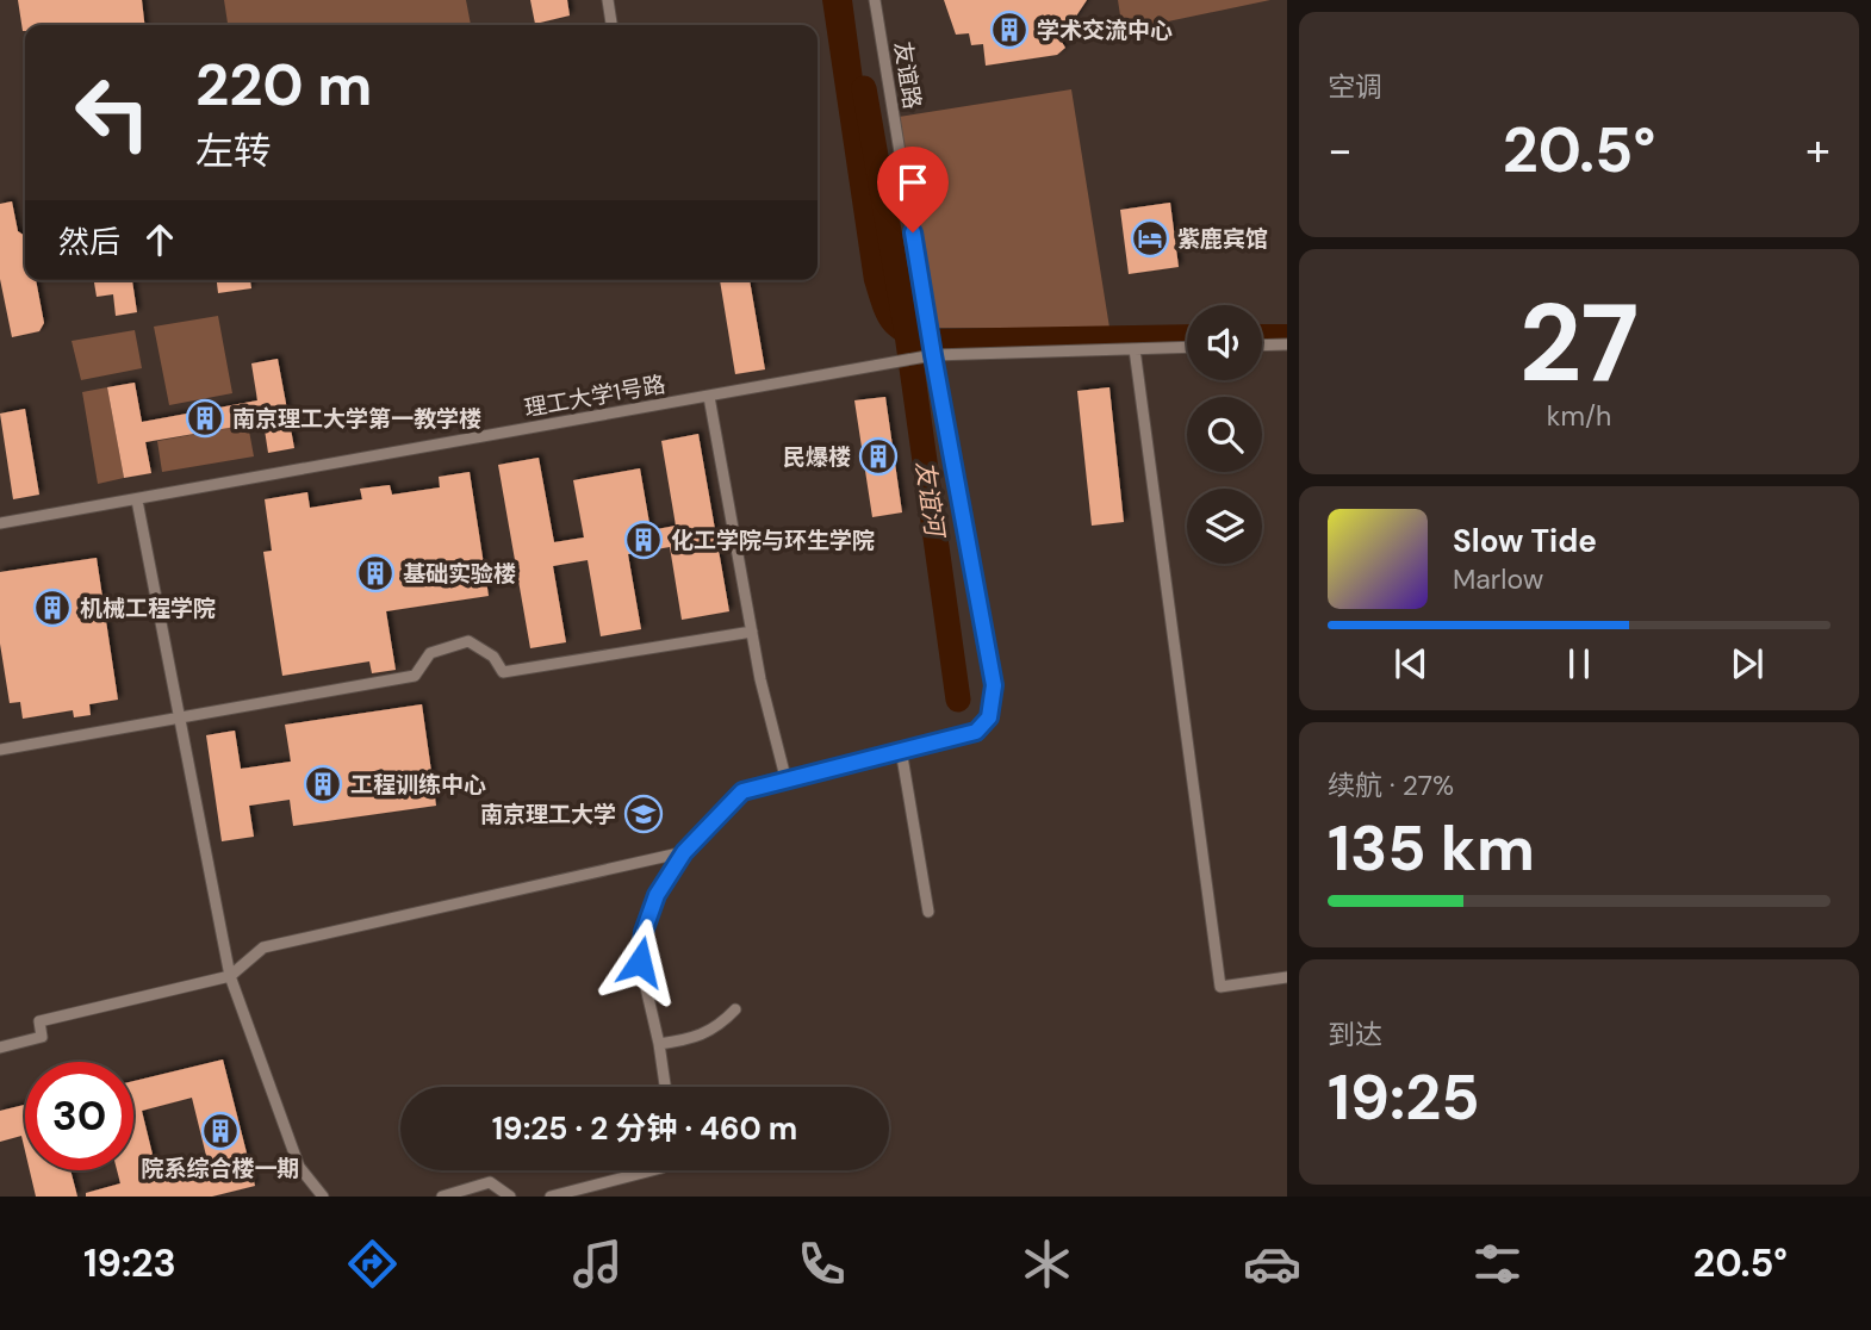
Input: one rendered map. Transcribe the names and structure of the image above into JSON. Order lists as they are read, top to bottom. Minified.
{"streets":{"street":["友谊路","理工大学1号路"]},"crossings":[["友谊路","理工大学1号路"]],"water":["友谊河"],"places":{"building":["学术交流中心","南京理工大学第一教学楼","民爆楼","化工学院与环生学院","基础实验楼","机械工程学院","工程训练中心","院系综合楼一期"],"hotel":["紫鹿宾馆"],"school or university":["南京理工大学"]},"page":{"tile":["空调",["27","km/h"],["续航 · 27%","135 km"],["到达","19:25"]],"turn":["220 m","左转"],"heat":["−","20.5°","+"],"then":"然后","song":["Slow Tide","Marlow"],"limit":"30","trip":"19:25 · 2 分钟 · 460 m","tabs":["19:23","20.5°"]}}
